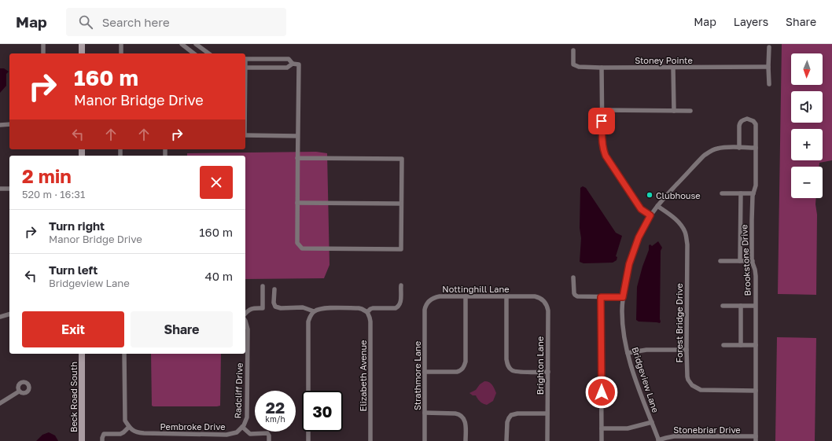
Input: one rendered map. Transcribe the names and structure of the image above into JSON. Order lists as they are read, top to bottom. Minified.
{"streets":{"main road":["Beck Road South"],"street":["Stoney Pointe","Brookstone Drive","Nottinghill Lane","Forest Bridge Drive","Brighton Lane","Elizabeth Avenue","Strathmore Lane","Bridgeview Lane","Radcliff Drive","Pembroke Drive","Stonebriar Drive"]},"crossings":[["Brookstone Drive","Forest Bridge Drive"],["Brookstone Drive","Bridgeview Lane"],["Brookstone Drive","Stonebriar Drive"],["Nottinghill Lane","Brighton Lane"],["Nottinghill Lane","Strathmore Lane"],["Forest Bridge Drive","Bridgeview Lane"],["Bridgeview Lane","Stonebriar Drive"],["Radcliff Drive","Pembroke Drive"]],"places":["Clubhouse"],"north":"bottom","page":{"header":"Map","search":"Search here","nav":["Map","Layers","Share"],"map_buttons":["+","−"],"turn":["160 m","Manor Bridge Drive"],"heading":["2 min","520 m · 16:31"],"list":[{"name":"Turn right","note":"Manor Bridge Drive","value":"160 m"},{"name":"Turn left","note":"Bridgeview Lane","value":"40 m"}],"buttons":["Exit","Share"],"speed":"22 km/h","limit":"30"}}
